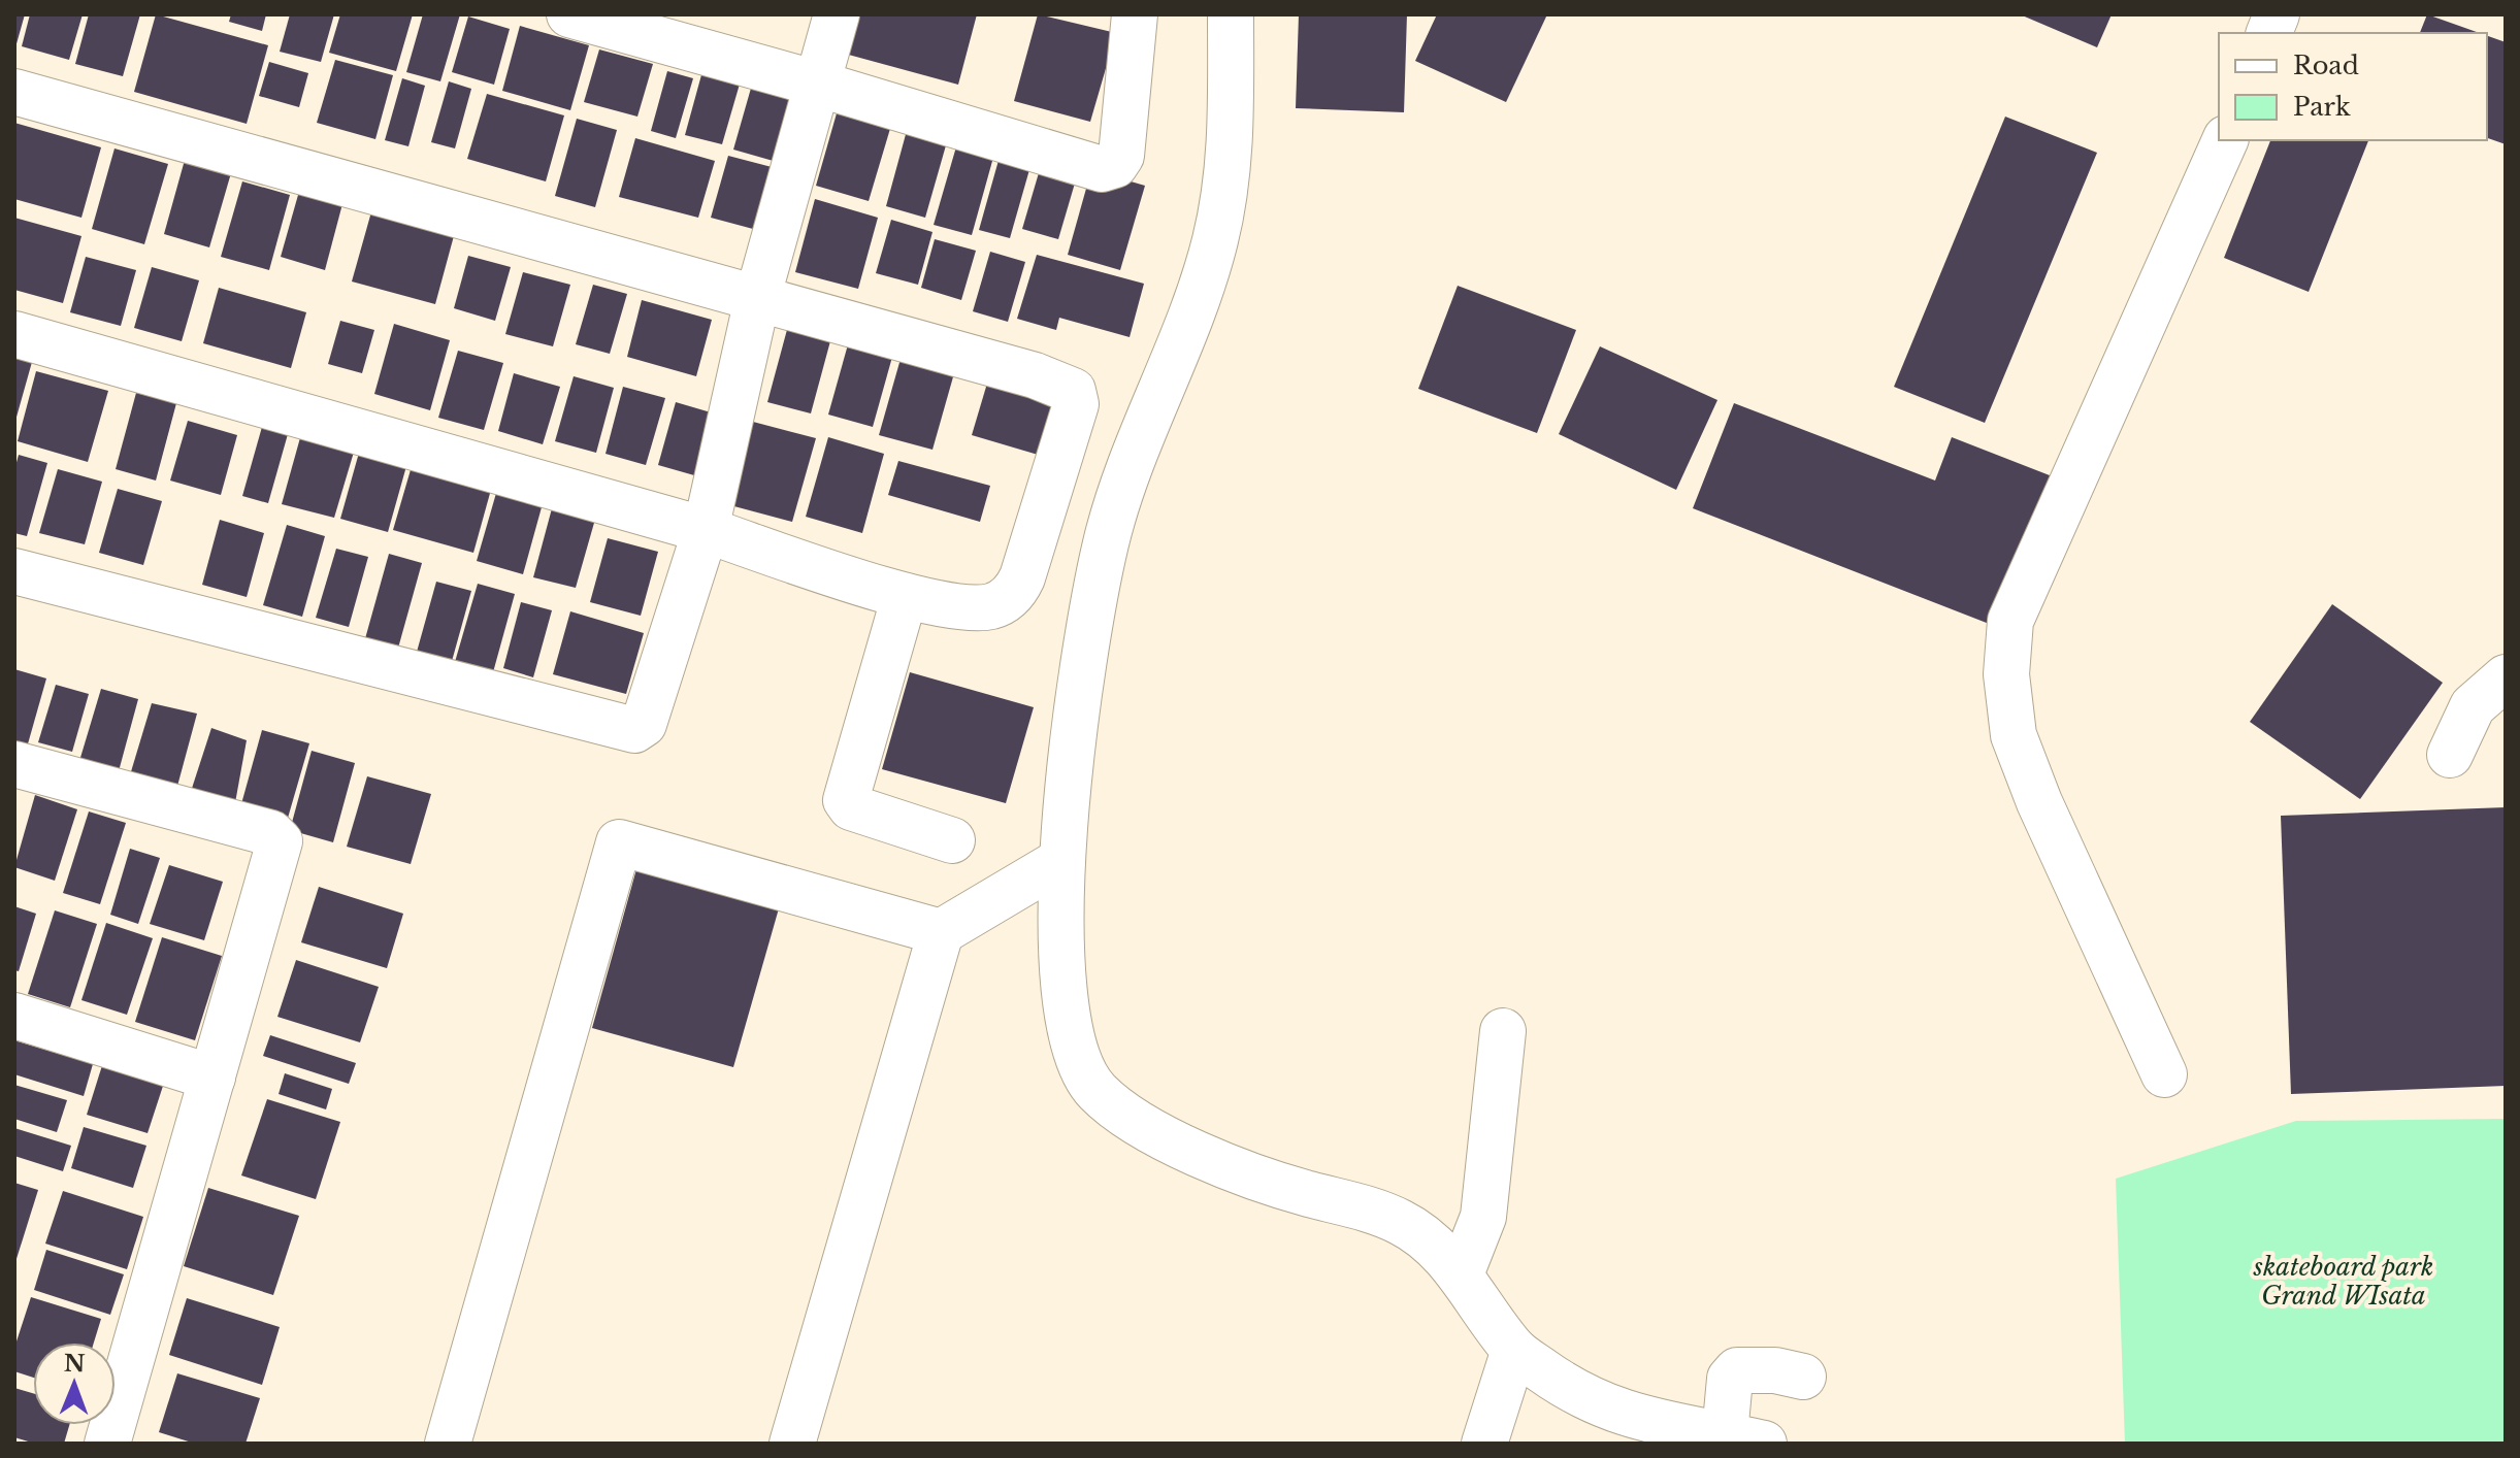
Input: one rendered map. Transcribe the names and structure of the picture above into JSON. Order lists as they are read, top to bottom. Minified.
{"parks":["skateboard park Grand WIsata"],"legend":["Road","Park"],"north":"top"}
